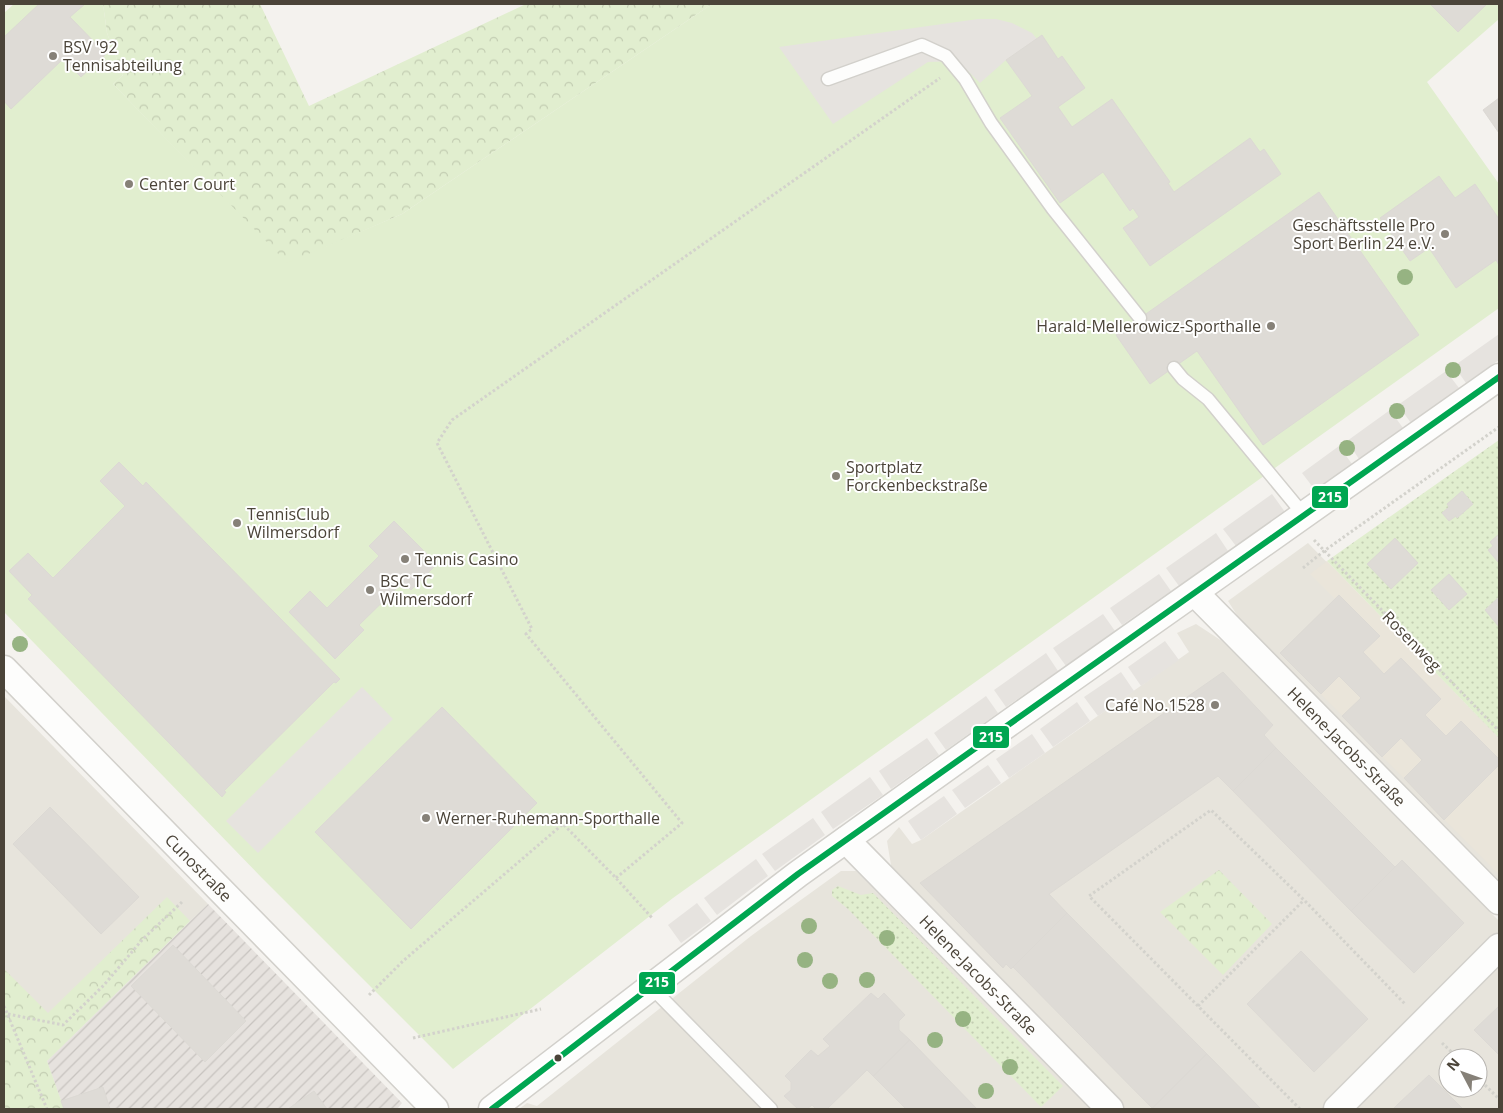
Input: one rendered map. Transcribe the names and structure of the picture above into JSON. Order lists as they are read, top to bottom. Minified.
{"streets":{"street":["Helene-Jacobs-Straße","Cunostraße"],"path":["Rosenweg"]},"places":["BSV '92 Tennisabteilung","Center Court","Geschäftsstelle Pro Sport Berlin 24 e.V.","Harald-Mellerowicz-Sporthalle","Sportplatz Forckenbeckstraße","TennisClub Wilmersdorf","Tennis Casino","BSC TC Wilmersdorf","Café No.1528","Werner-Ruhemann-Sporthalle"],"lines":["transit line 215"],"north":"top left"}
